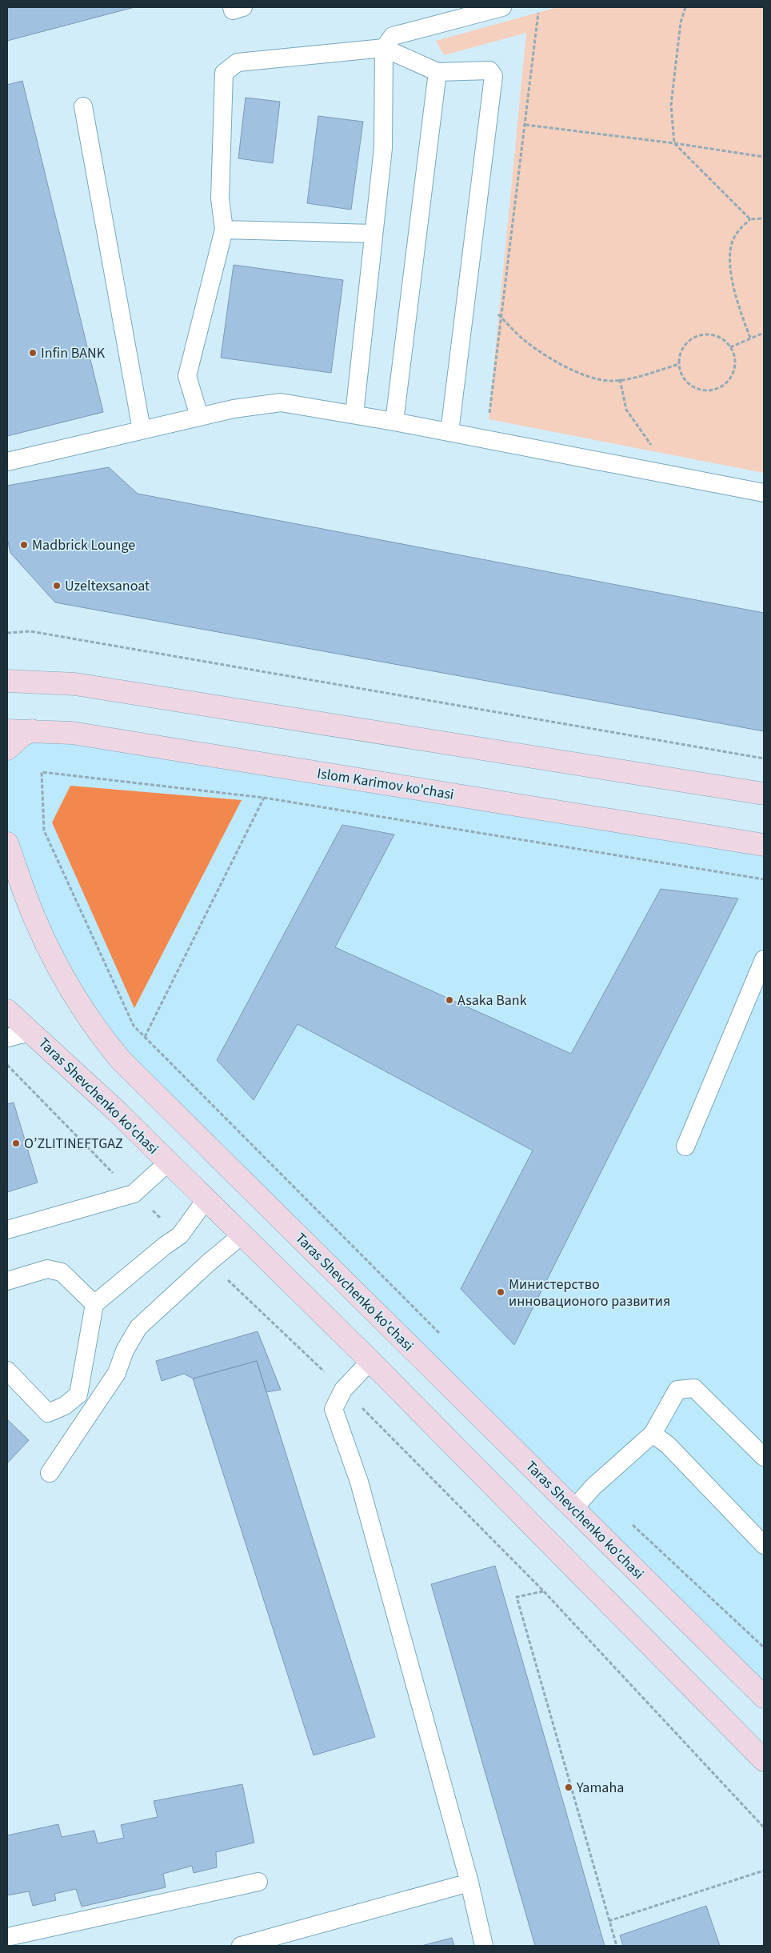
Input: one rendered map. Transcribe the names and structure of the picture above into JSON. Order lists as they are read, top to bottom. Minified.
{"streets":{"main road":["Islom Karimov ko'chasi","Taras Shevchenko ko'chasi"]},"places":["Infin BANK","Madbrick Lounge","Uzeltexsanoat","Asaka Bank","O’ZLITINEFTGAZ","Министерство инновационого развития","Yamaha"]}
